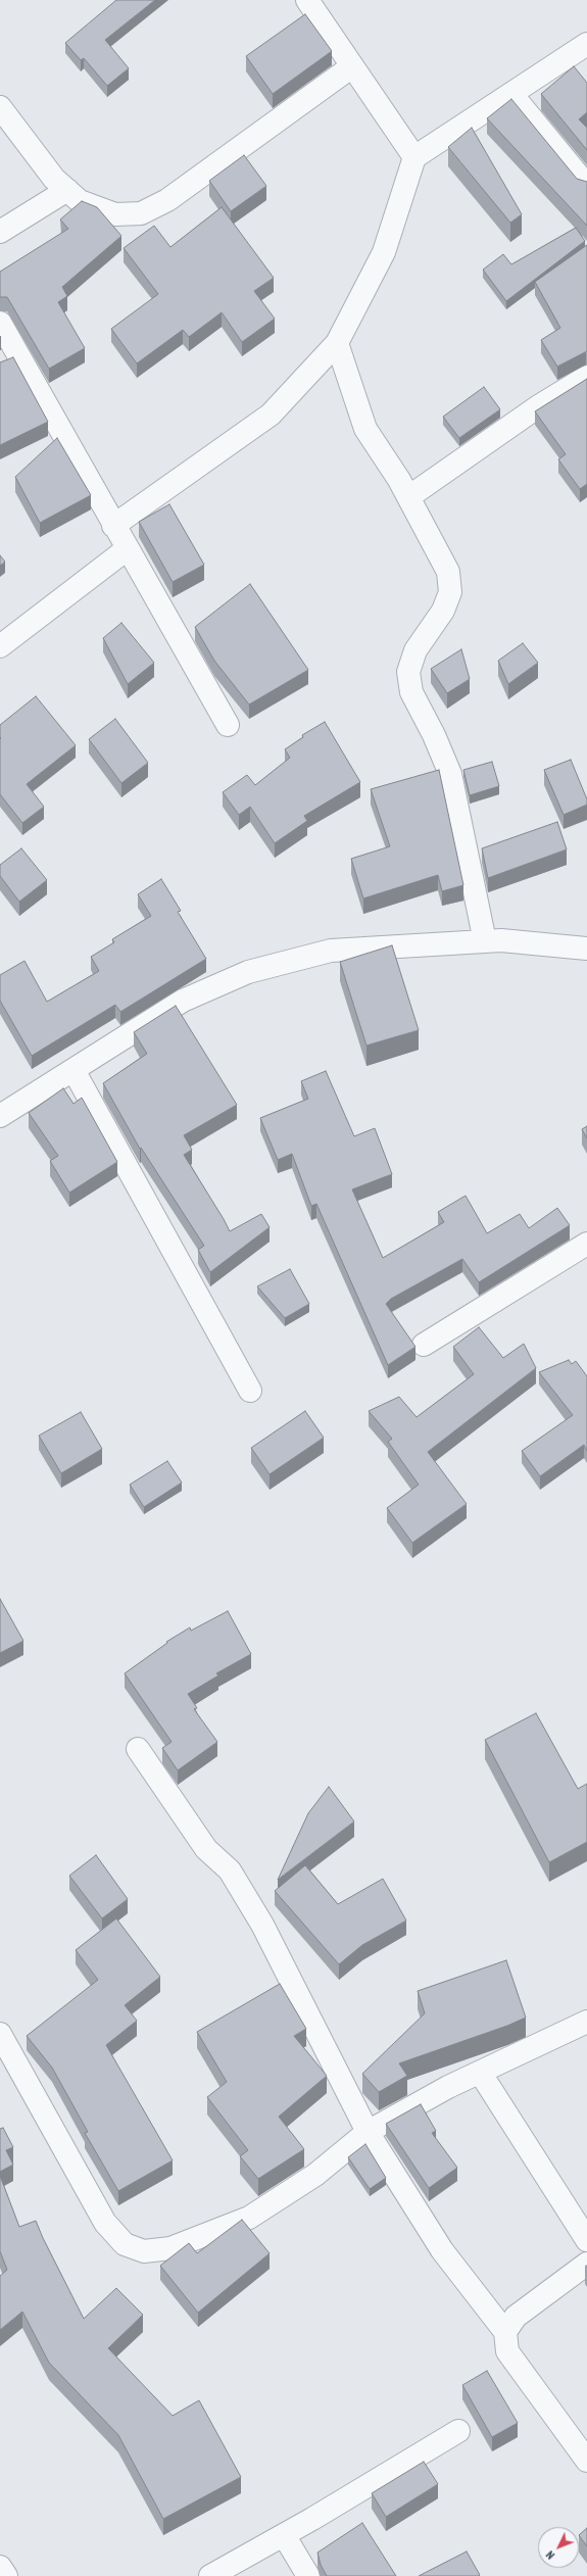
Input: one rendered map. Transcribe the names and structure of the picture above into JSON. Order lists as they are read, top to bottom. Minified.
{"north":"bottom left"}
